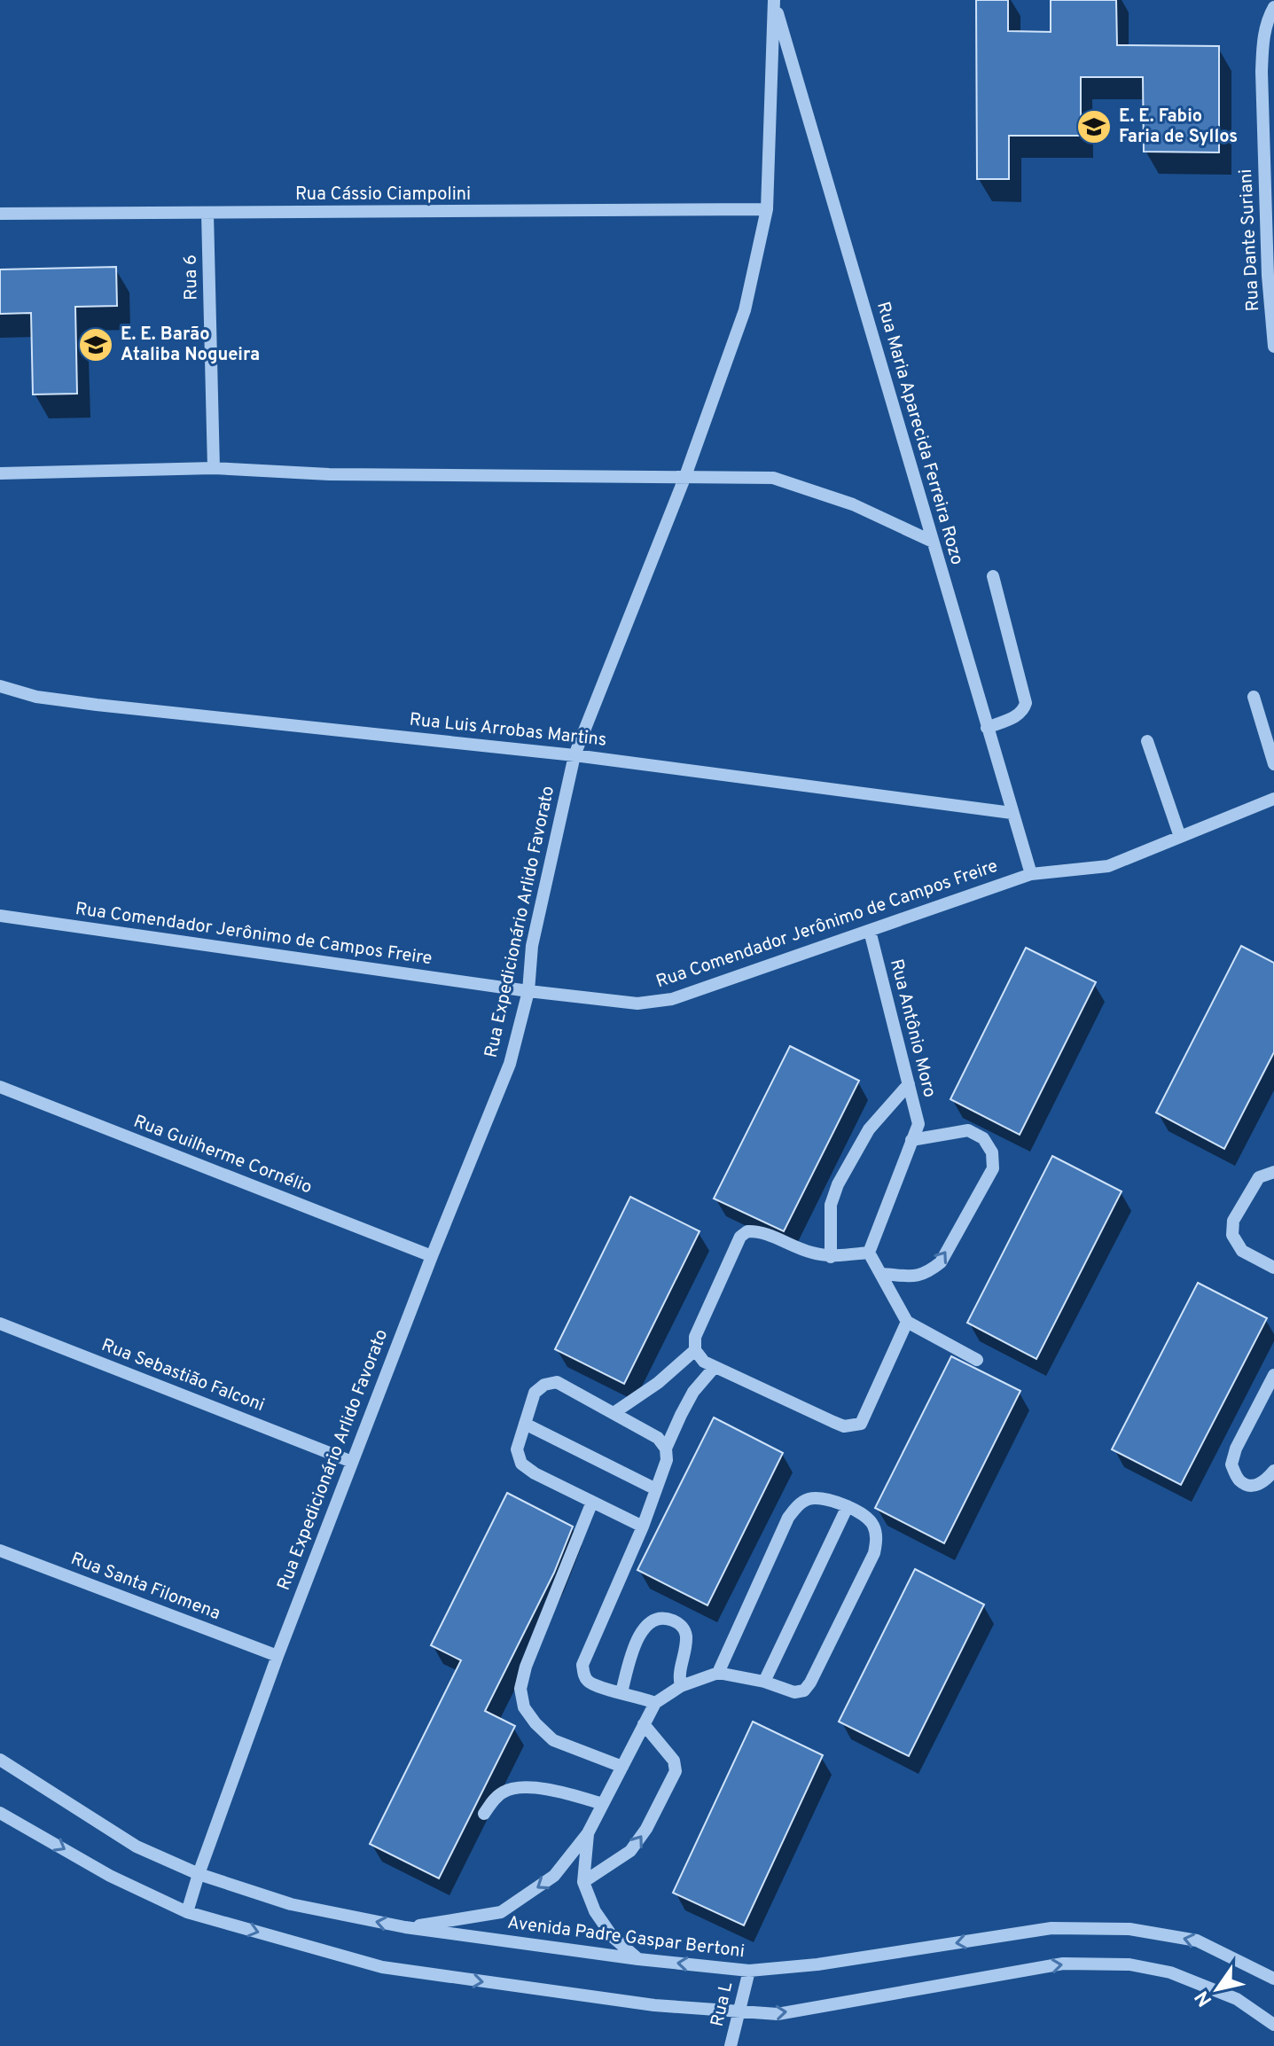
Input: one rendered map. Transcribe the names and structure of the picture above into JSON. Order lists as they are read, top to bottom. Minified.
{"streets":{"street":["Rua Cássio Ciampolini","Rua Dante Suriani","Rua 6","Rua Maria Aparecida Ferreira Rozo","Rua Luis Arrobas Martins","Rua Expedicionário Arlido Favorato","Rua Comendador Jerônimo de Campos Freire","Rua Antônio Moro","Rua Guilherme Cornélio","Rua Sebastião Falconi","Rua Santa Filomena","Avenida Padre Gaspar Bertoni","Rua L"]},"crossings":[["Rua Cássio Ciampolini","Rua 6"],["Rua Cássio Ciampolini","Rua Expedicionário Arlido Favorato"],["Rua Maria Aparecida Ferreira Rozo","Rua Luis Arrobas Martins"],["Rua Maria Aparecida Ferreira Rozo","Rua Expedicionário Arlido Favorato"],["Rua Maria Aparecida Ferreira Rozo","Rua Comendador Jerônimo de Campos Freire"],["Rua Luis Arrobas Martins","Rua Expedicionário Arlido Favorato"],["Rua Expedicionário Arlido Favorato","Rua Comendador Jerônimo de Campos Freire"],["Rua Expedicionário Arlido Favorato","Rua Guilherme Cornélio"],["Rua Expedicionário Arlido Favorato","Rua Sebastião Falconi"],["Rua Expedicionário Arlido Favorato","Rua Santa Filomena"],["Rua Expedicionário Arlido Favorato","Avenida Padre Gaspar Bertoni"],["Rua Comendador Jerônimo de Campos Freire","Rua Antônio Moro"],["Avenida Padre Gaspar Bertoni","Rua L"]],"places":{"school or university":["E. E. Fabio Faria de Syllos","E. E. Barão Ataliba Nogueira"]},"north":"bottom left"}
